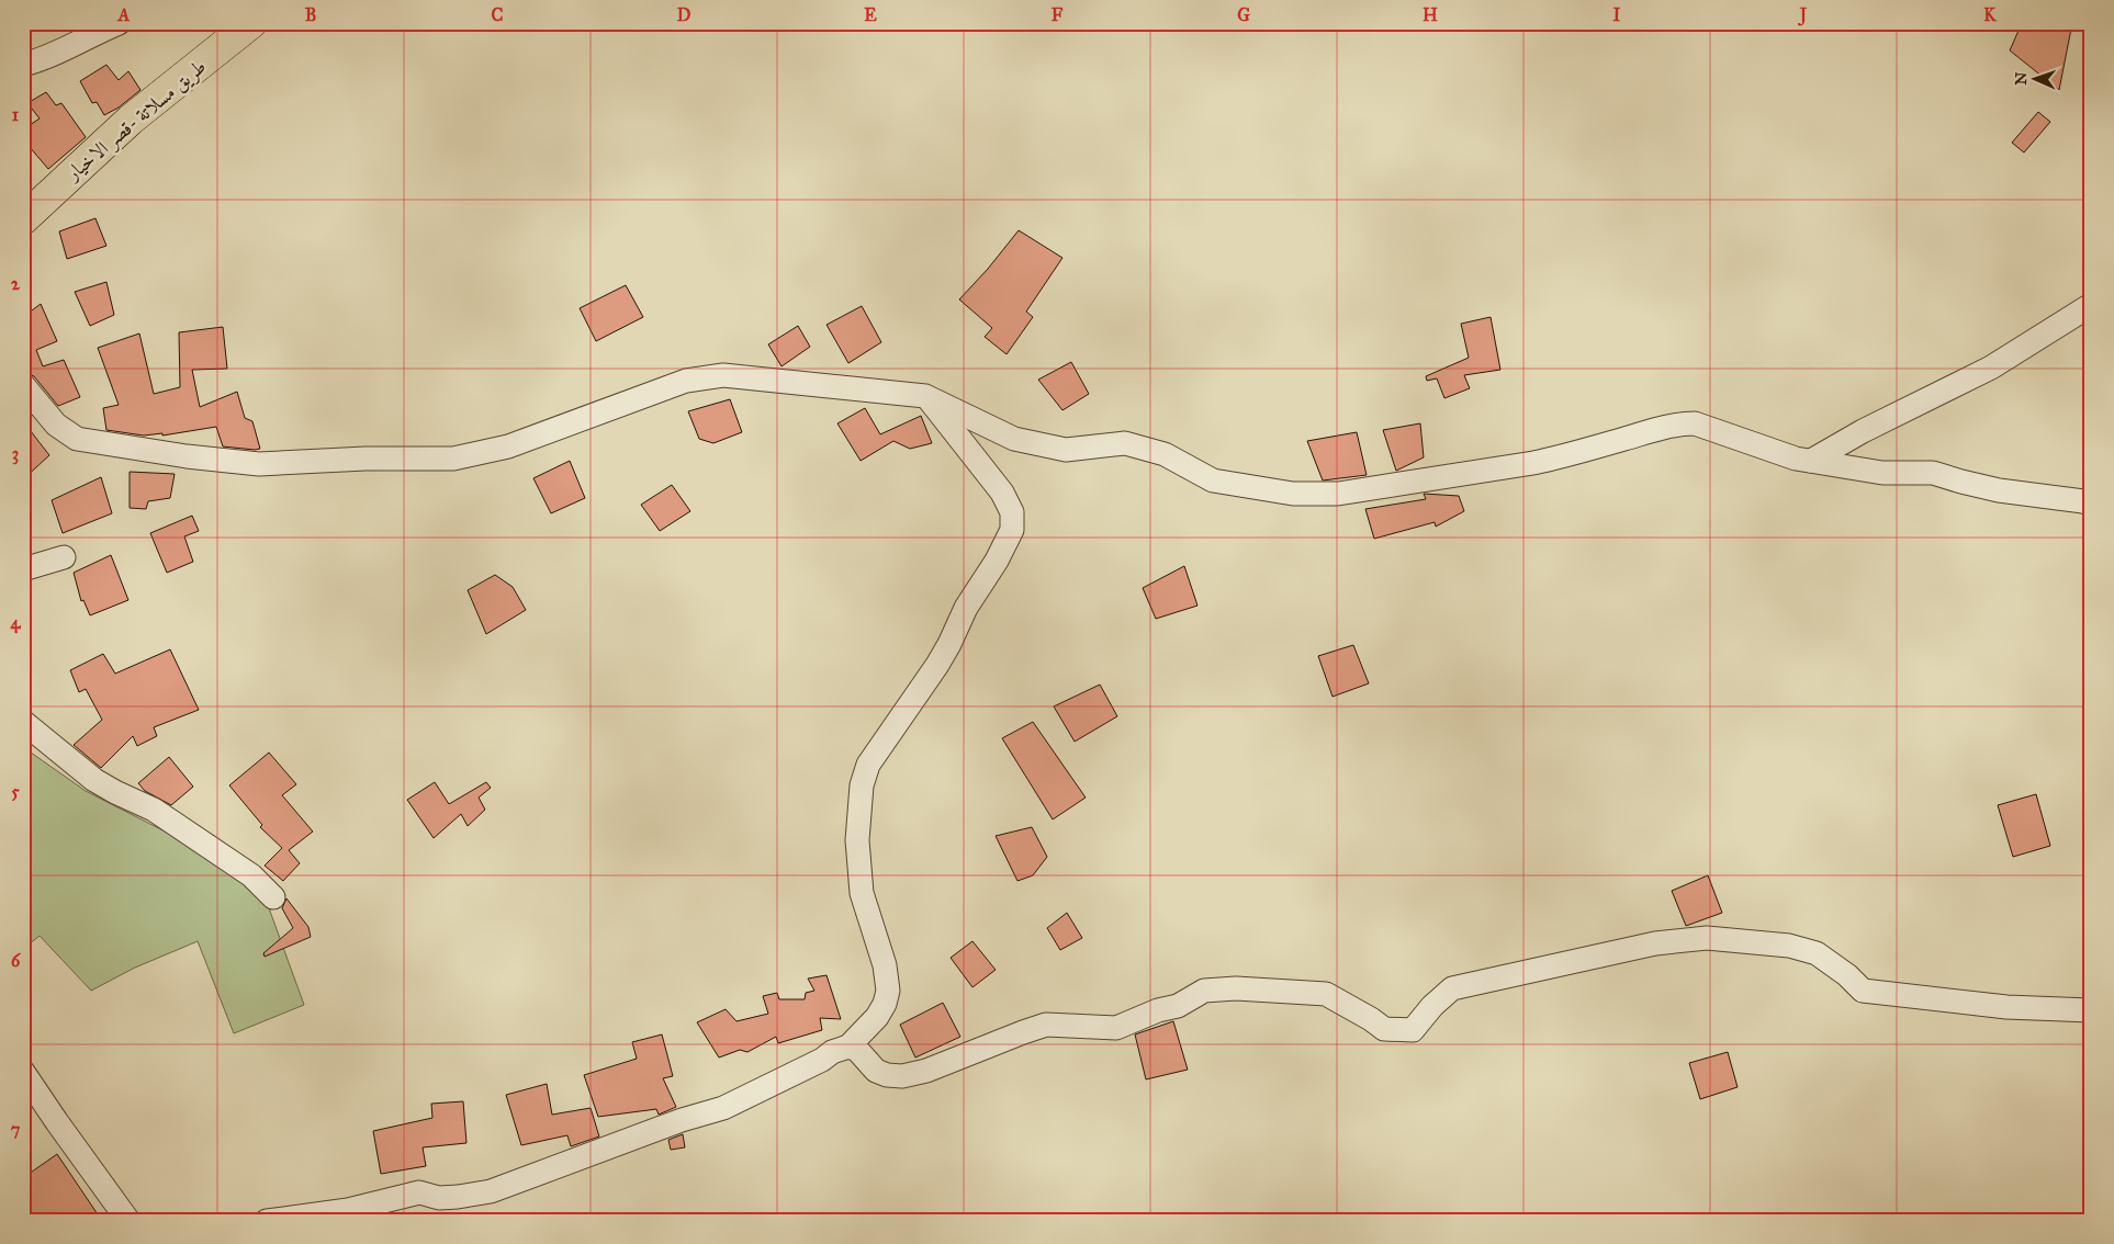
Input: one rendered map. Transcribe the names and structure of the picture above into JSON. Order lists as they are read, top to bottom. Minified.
{"streets":{"main road":["طريق مسلاتة -قصر الاخيار"]},"north":"left","grid":{"columns":["A","B","C","D","E","F","G","H","I","J","K"],"rows":["1","2","3","4","5","6","7"]}}
